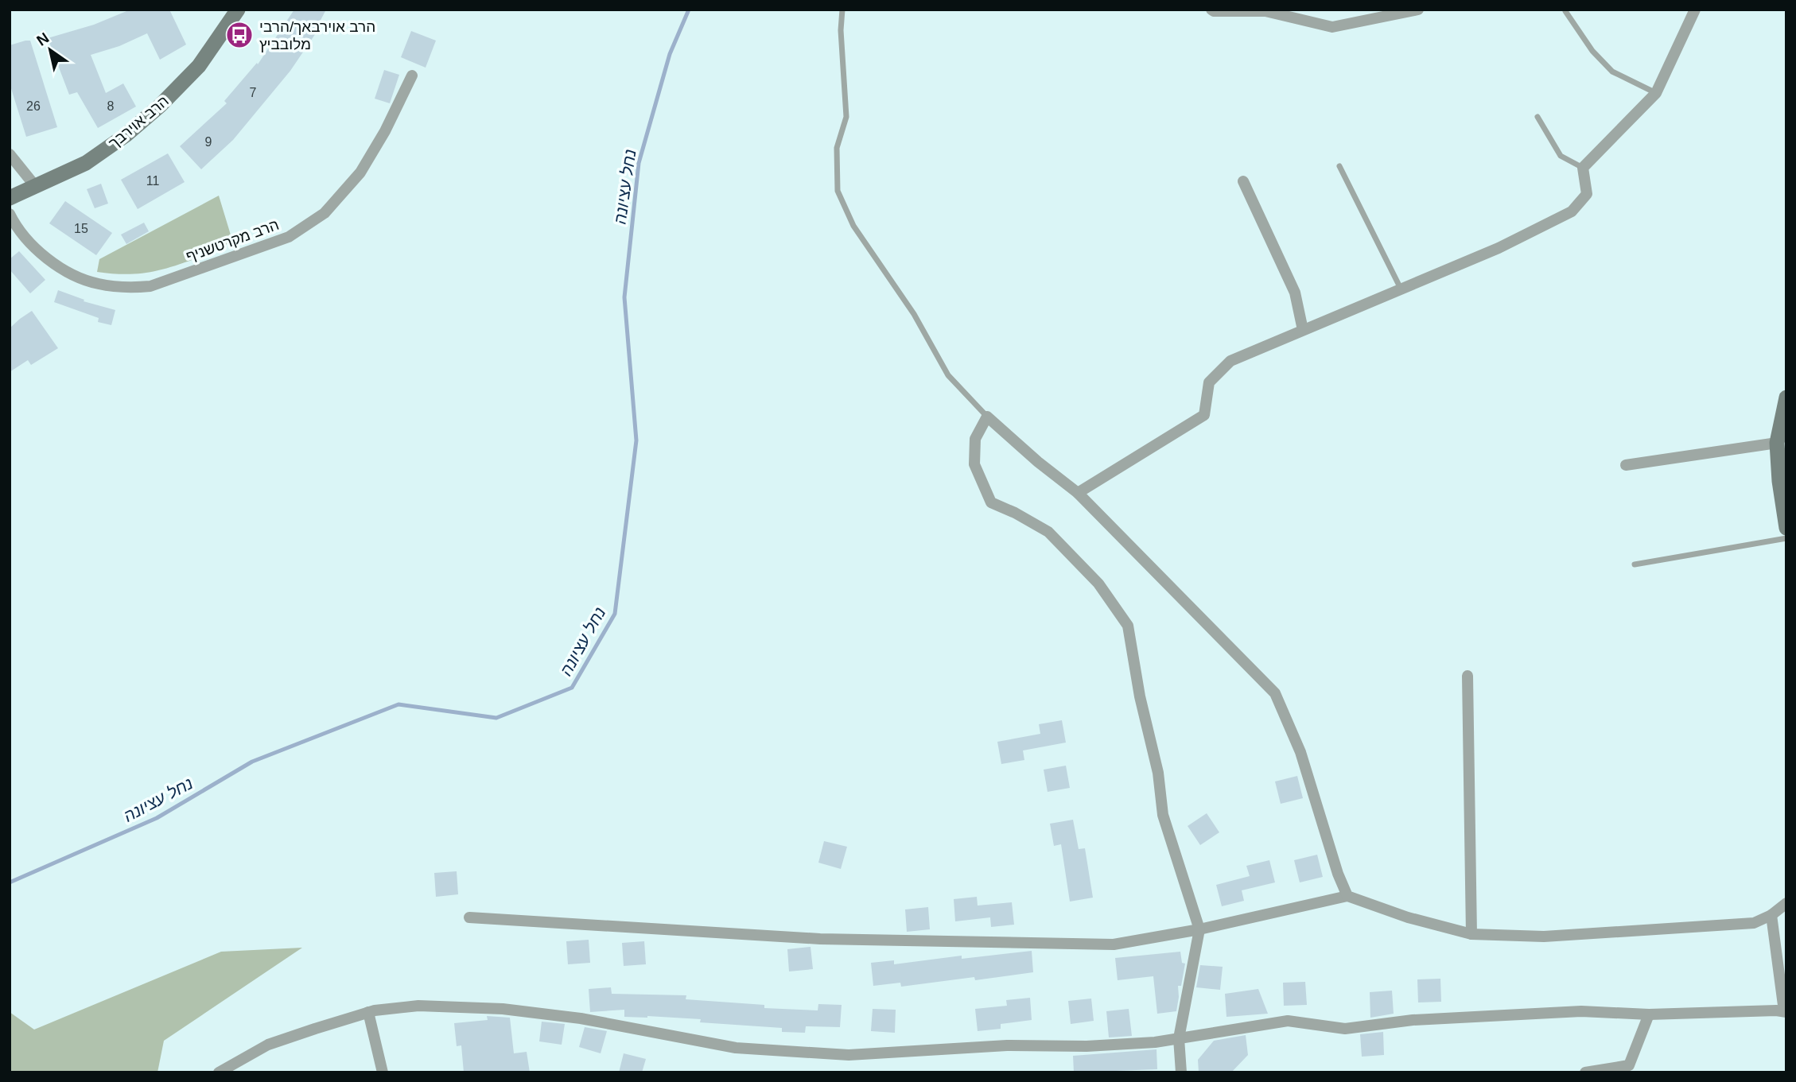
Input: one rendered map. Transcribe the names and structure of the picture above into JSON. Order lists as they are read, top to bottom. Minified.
{"streets":{"street":["הרב אוירבך","הרב מקרטשניף"]},"water":["נחל עציונה"],"places":{"bus stop":["הרב אוירבאך/הרבי מלובביץ"]},"house_numbers":["7","26","8","9","11","15"],"north":"top left"}
